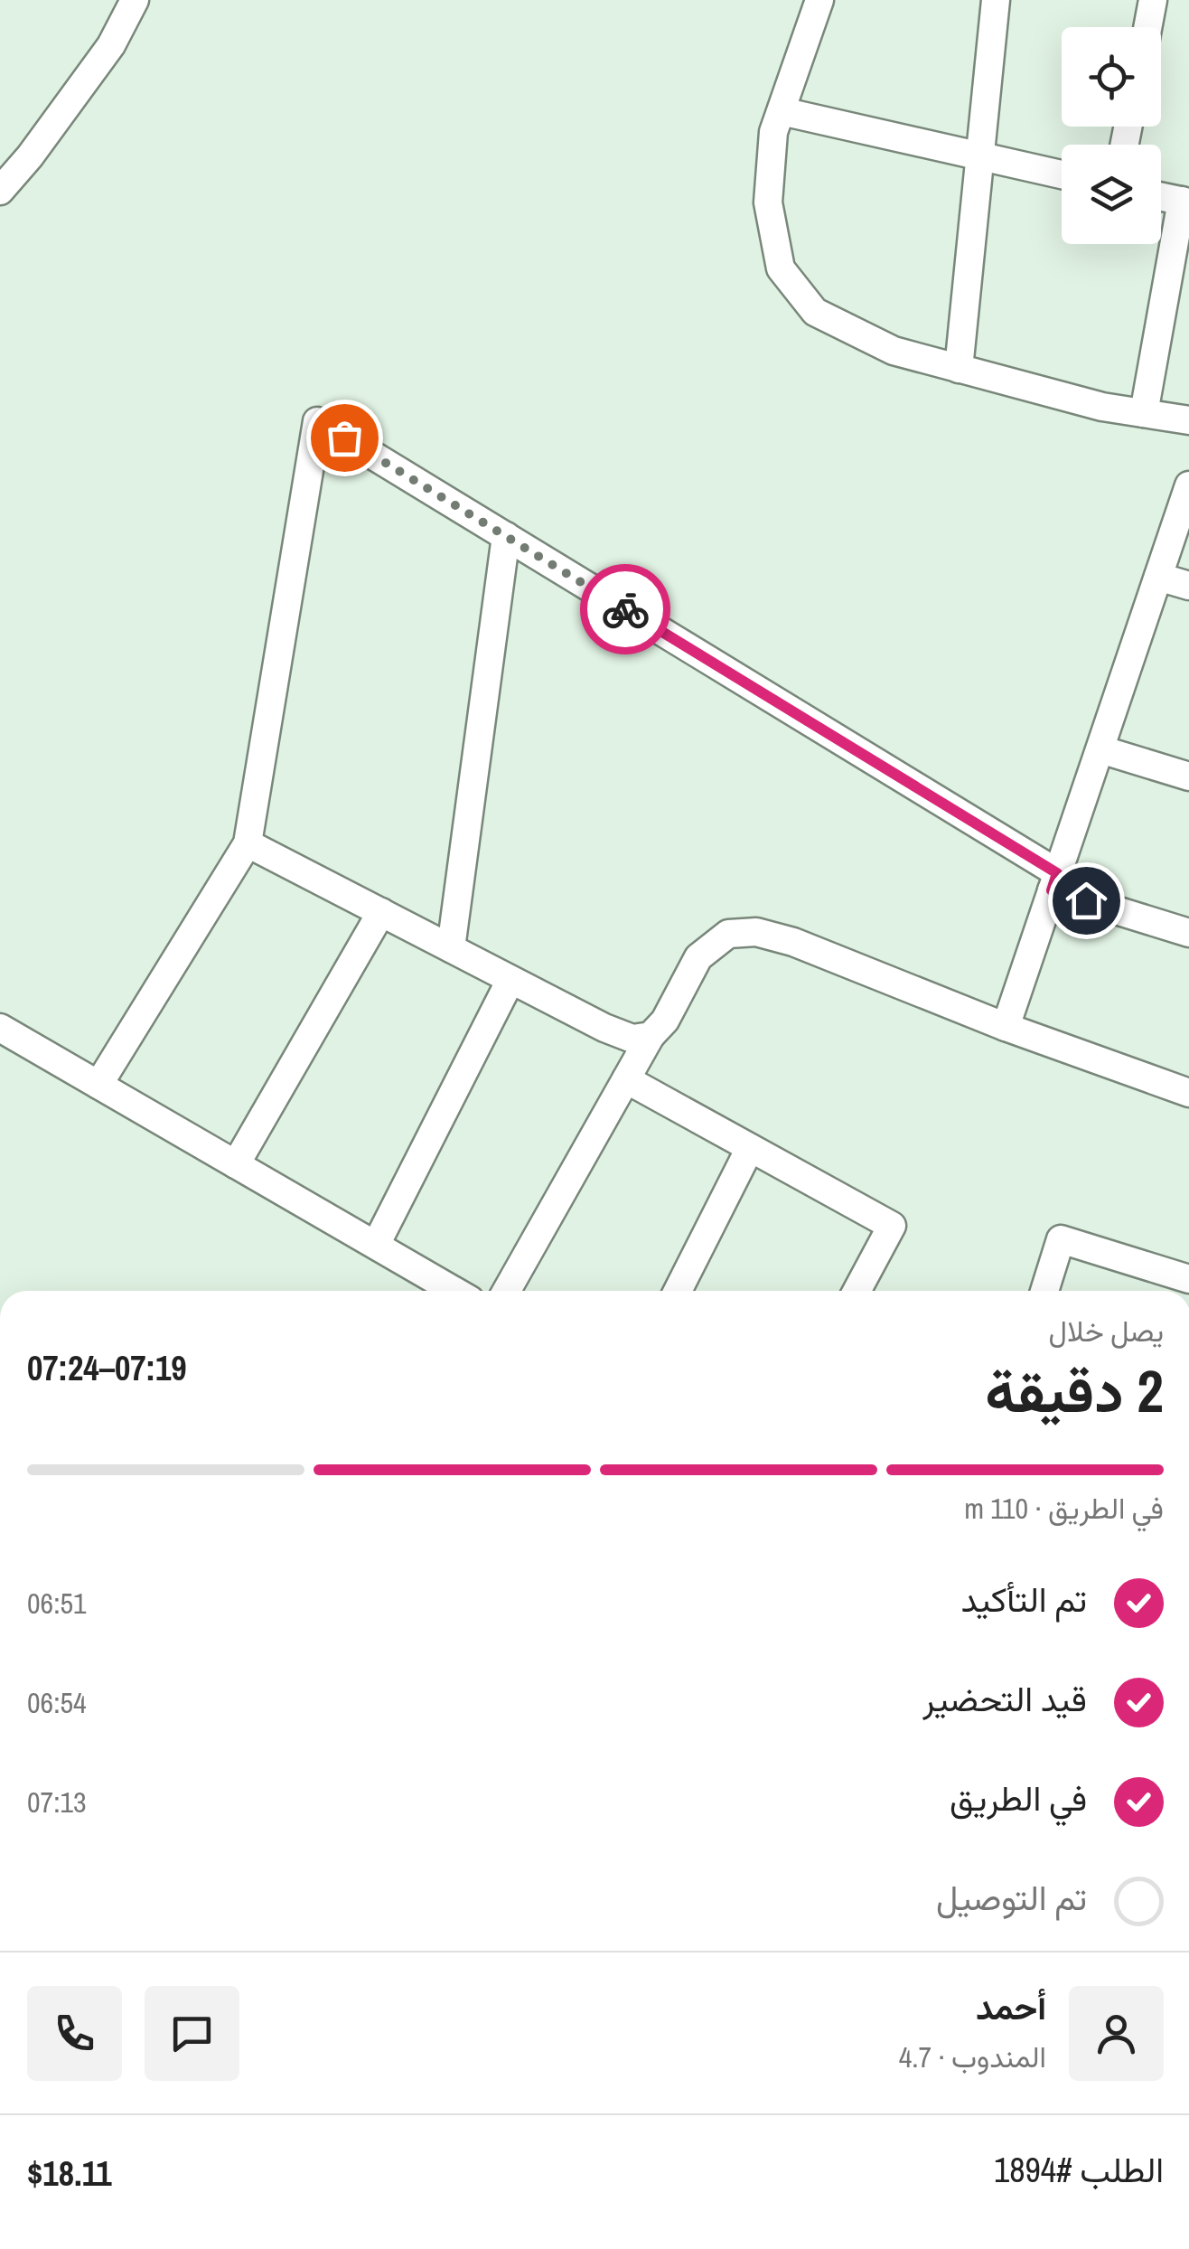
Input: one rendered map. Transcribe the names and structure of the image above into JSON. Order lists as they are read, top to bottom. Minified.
{"page":{"heading":["2 دقيقة","يصل خلال","07:19–07:24"],"panel":["أحمد","المندوب · 4.7","الطلب #1894","$18.11"],"bar":"في الطريق · 110 m","list":[["تم التأكيد","06:51"],["قيد التحضير","06:54"],["في الطريق","07:13"],"تم التوصيل"]}}
